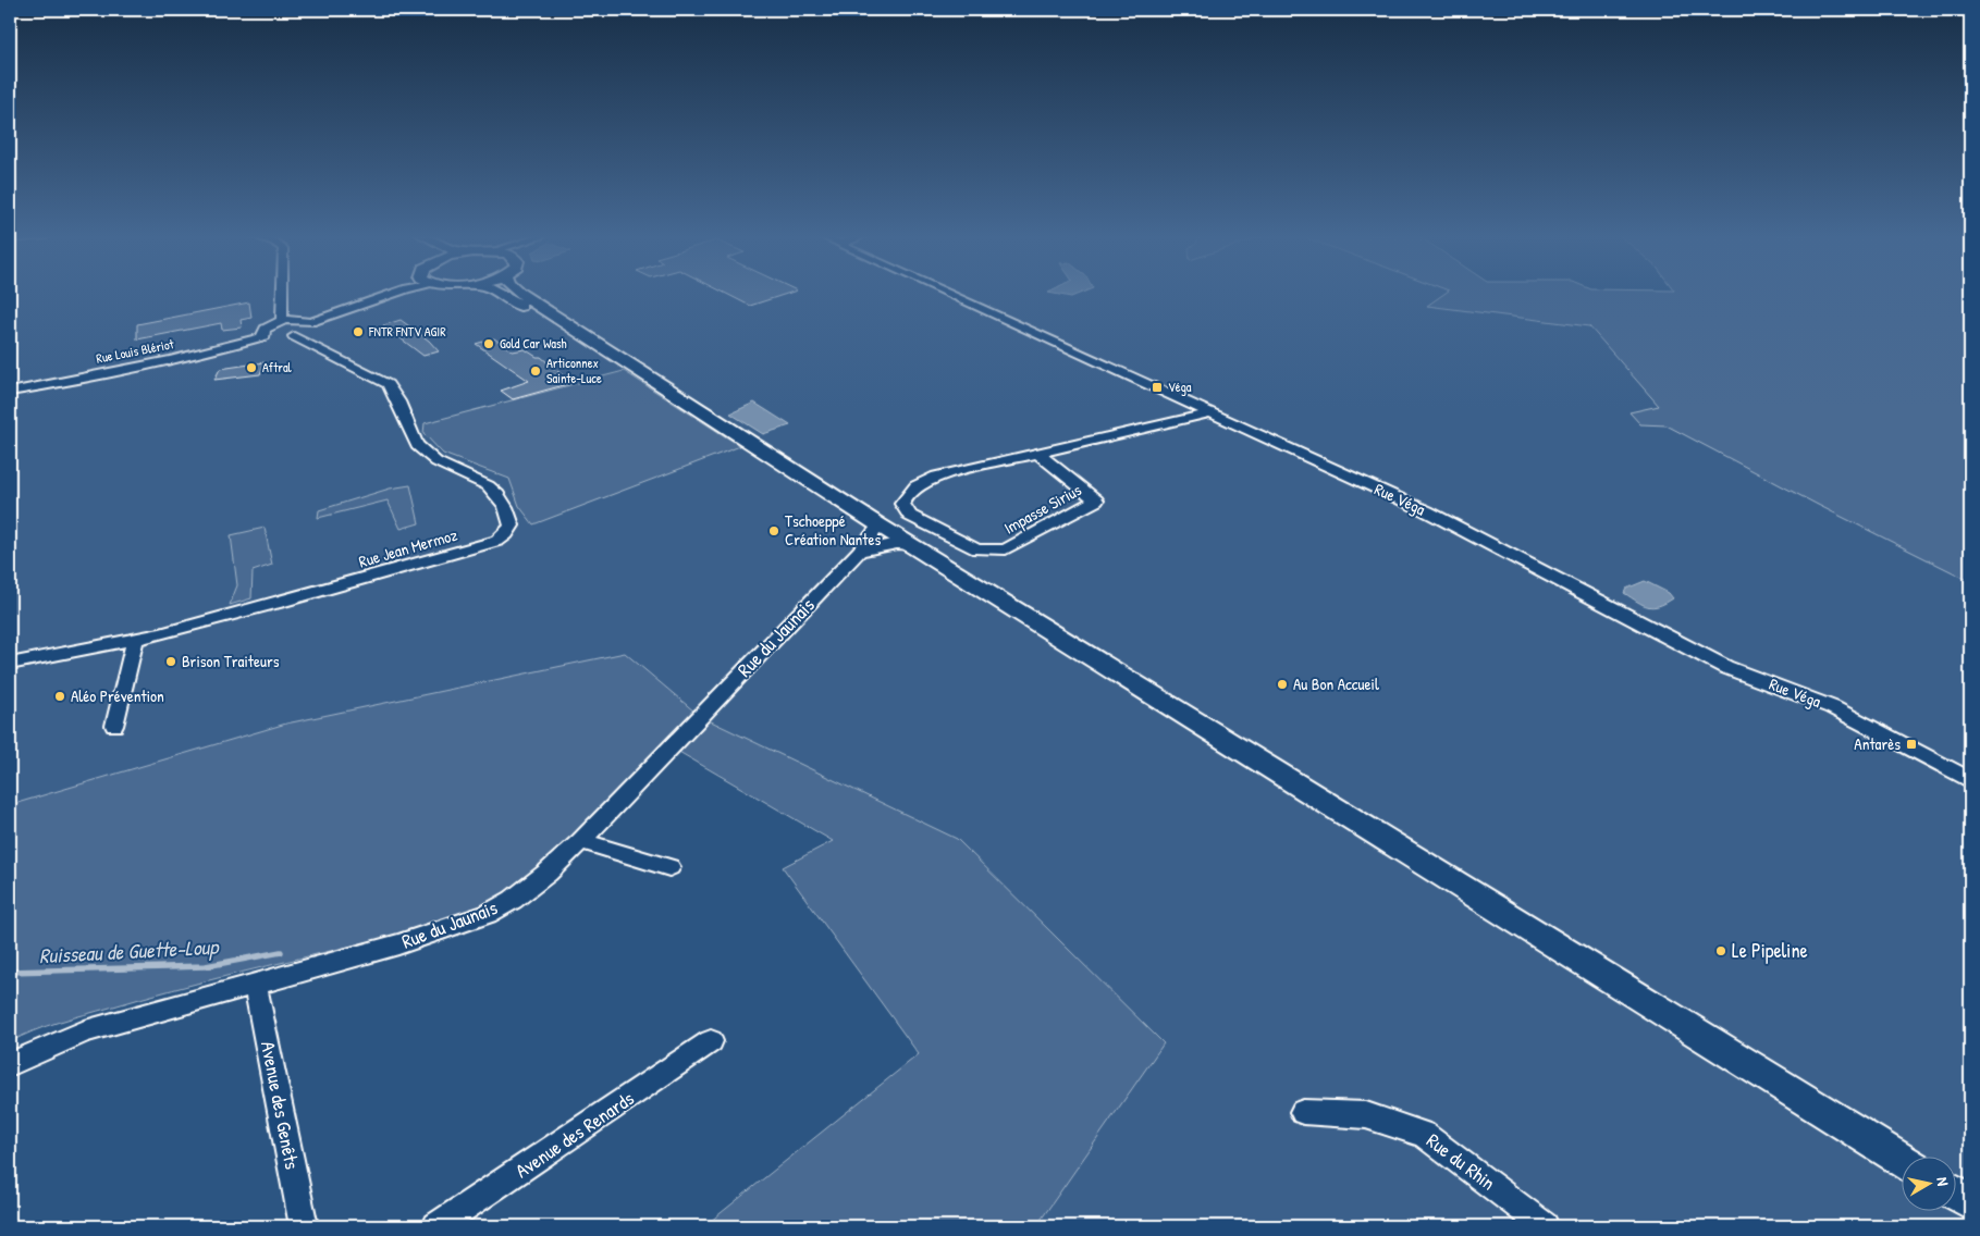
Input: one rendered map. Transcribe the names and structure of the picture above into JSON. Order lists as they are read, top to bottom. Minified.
{"streets":{"street":["Rue Louis Blériot","Rue Véga","Impasse Sirius","Rue Jean Mermoz","Rue du Jaunais","Avenue des Genêts","Avenue des Renards","Rue du Rhin"]},"crossings":[["Rue Véga","Impasse Sirius"],["Rue du Jaunais","Avenue des Genêts"]],"water":["Ruisseau de Guette-Loup"],"places":{"other":["FNTR FNTV AGIR","Gold Car Wash","Aftral","Articonnex Sainte-Luce","Tschoeppé Création Nantes","Brison Traiteurs","Au Bon Accueil","Aléo Prévention","Le Pipeline"],"transit":["Véga","Antarès"]},"north":"right"}
